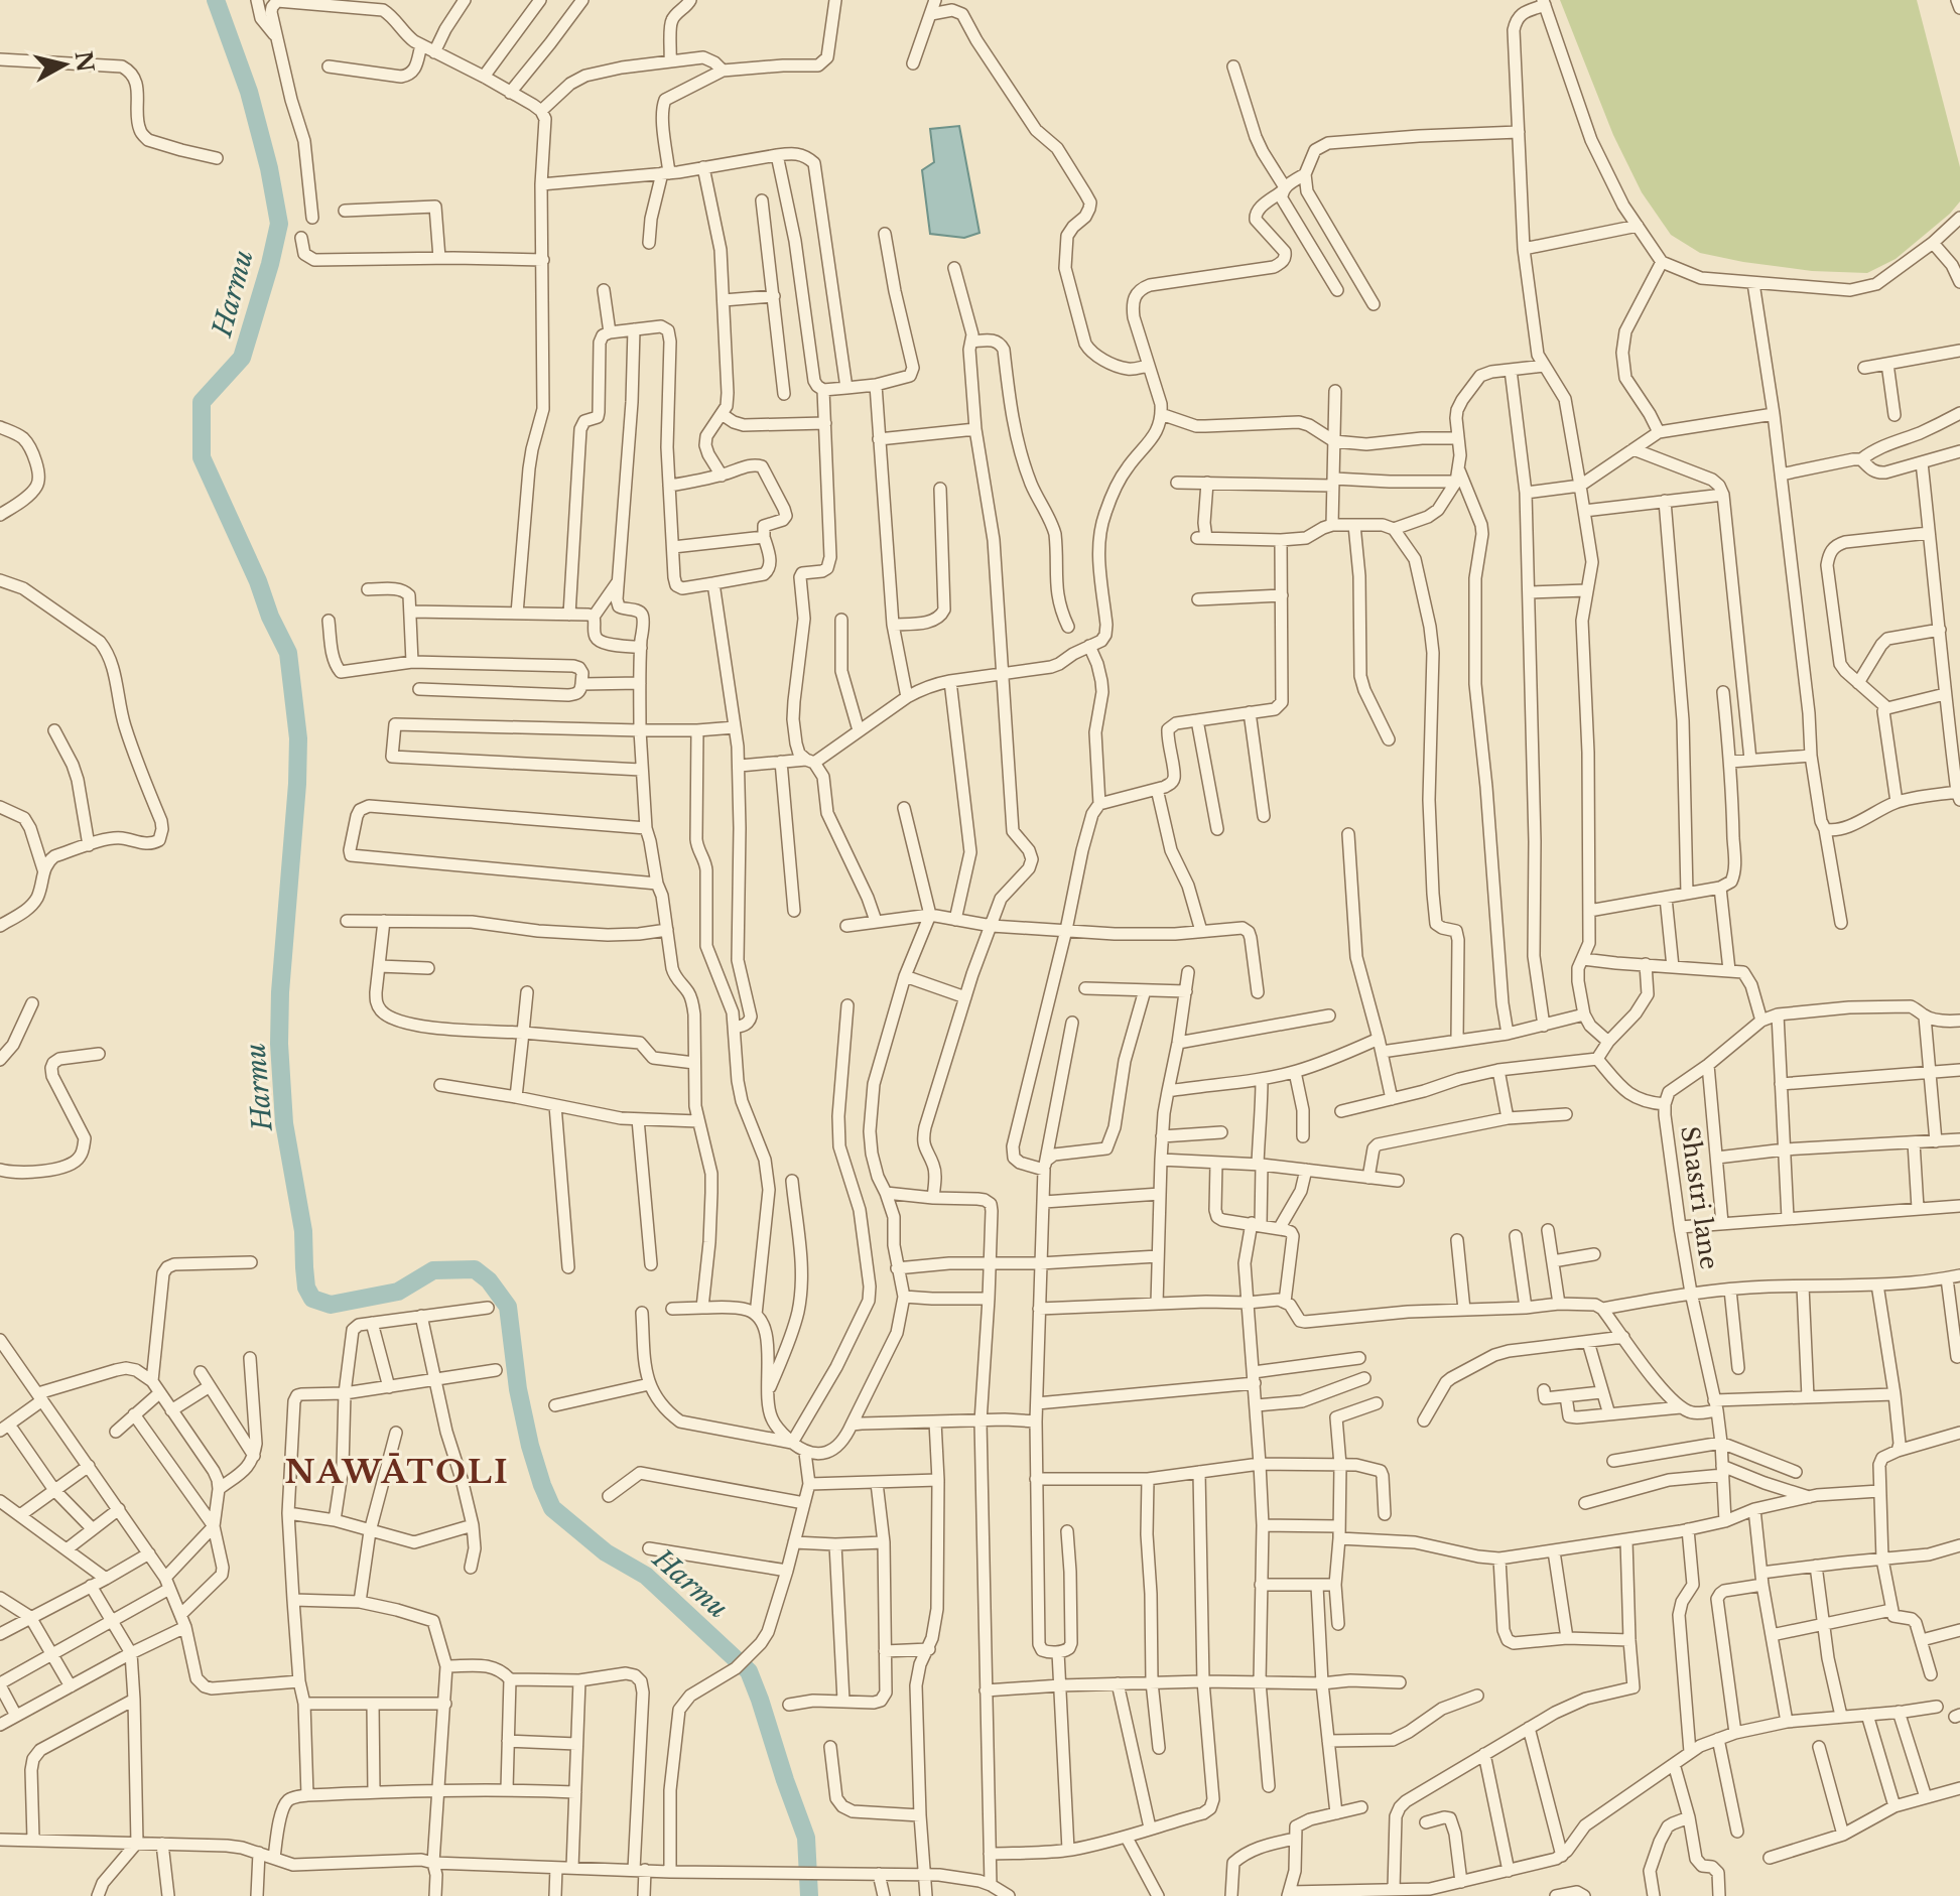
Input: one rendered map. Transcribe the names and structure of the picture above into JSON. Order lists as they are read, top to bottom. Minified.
{"streets":{"street":["Shastri lane"]},"districts":["NAWĀTOLI"],"water":["Harmu"],"north":"right"}
